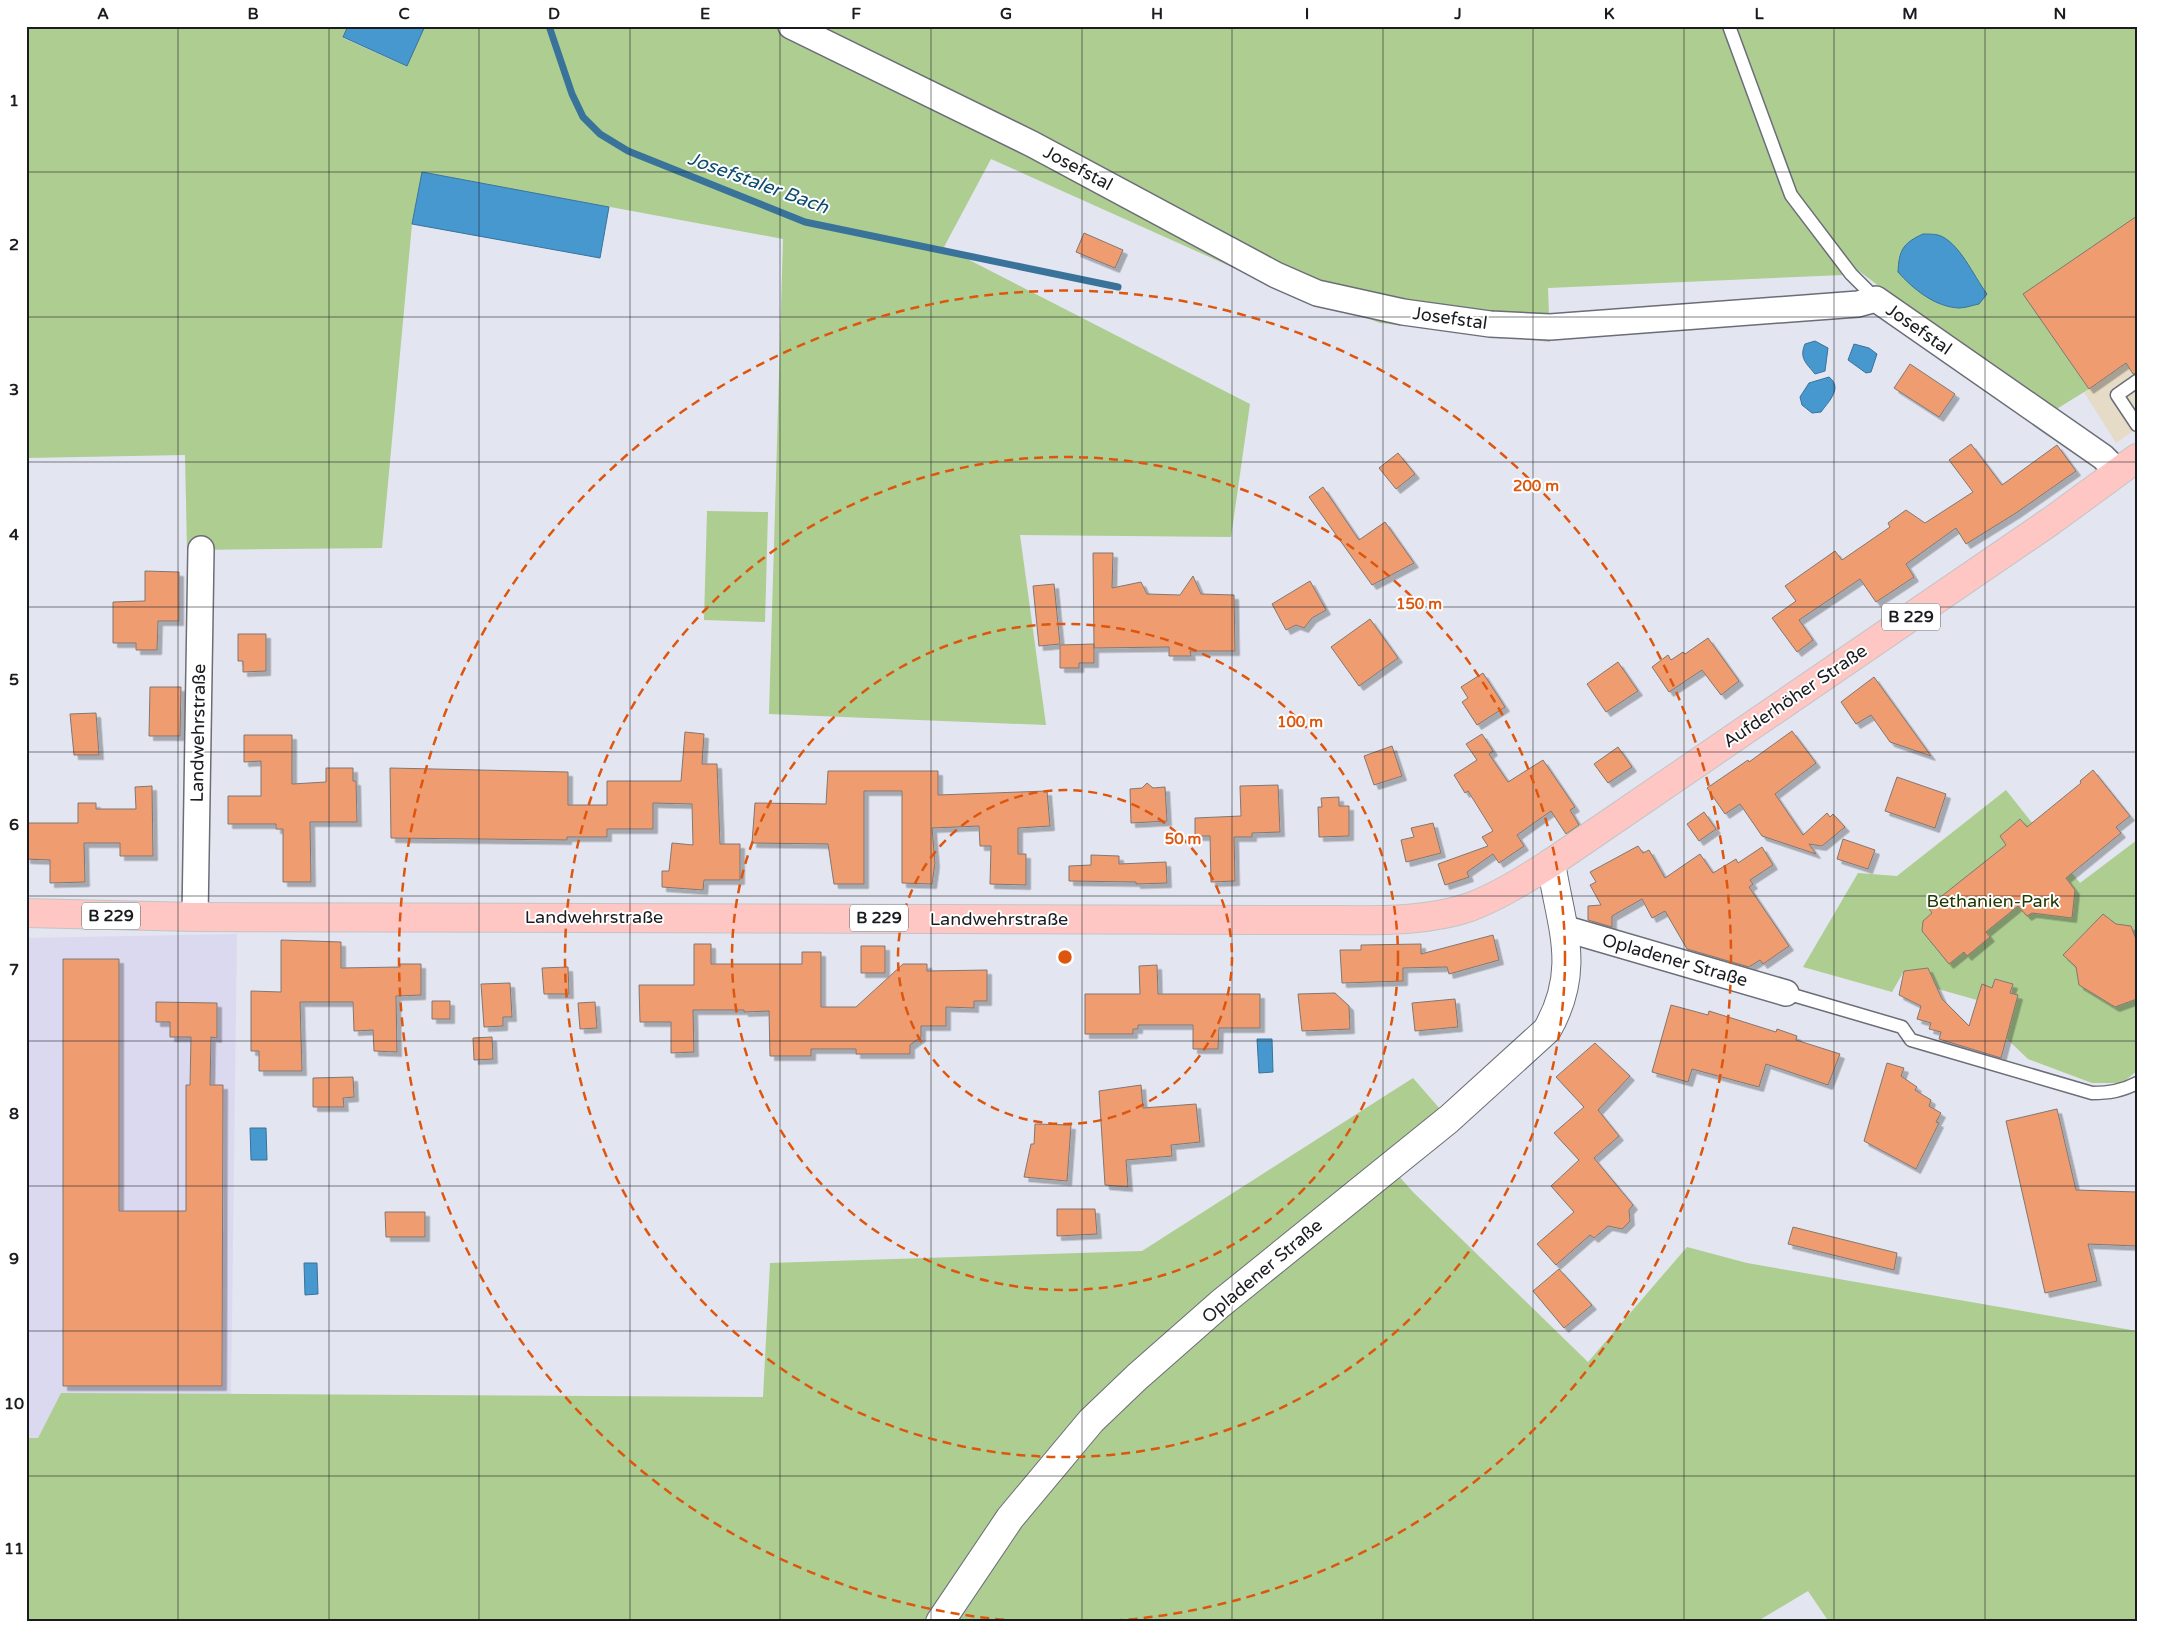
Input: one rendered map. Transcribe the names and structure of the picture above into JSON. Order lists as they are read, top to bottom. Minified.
{"streets":{"main road":["B 229","Aufderhöher Straße","Landwehrstraße","Opladener Straße"],"street":["Josefstal"]},"crossings":[["Josefstal","Aufderhöher Straße"],["Aufderhöher Straße","Landwehrstraße"],["Aufderhöher Straße","Opladener Straße"],["Landwehrstraße","Opladener Straße"]],"water":["Josefstaler Bach"],"parks":["Bethanien-Park"],"grid":{"columns":["A","B","C","D","E","F","G","H","I","J","K","L","M","N"],"rows":["1","2","3","4","5","6","7","8","9","10","11"]},"rings":["200 m","150 m","100 m","50 m"]}
